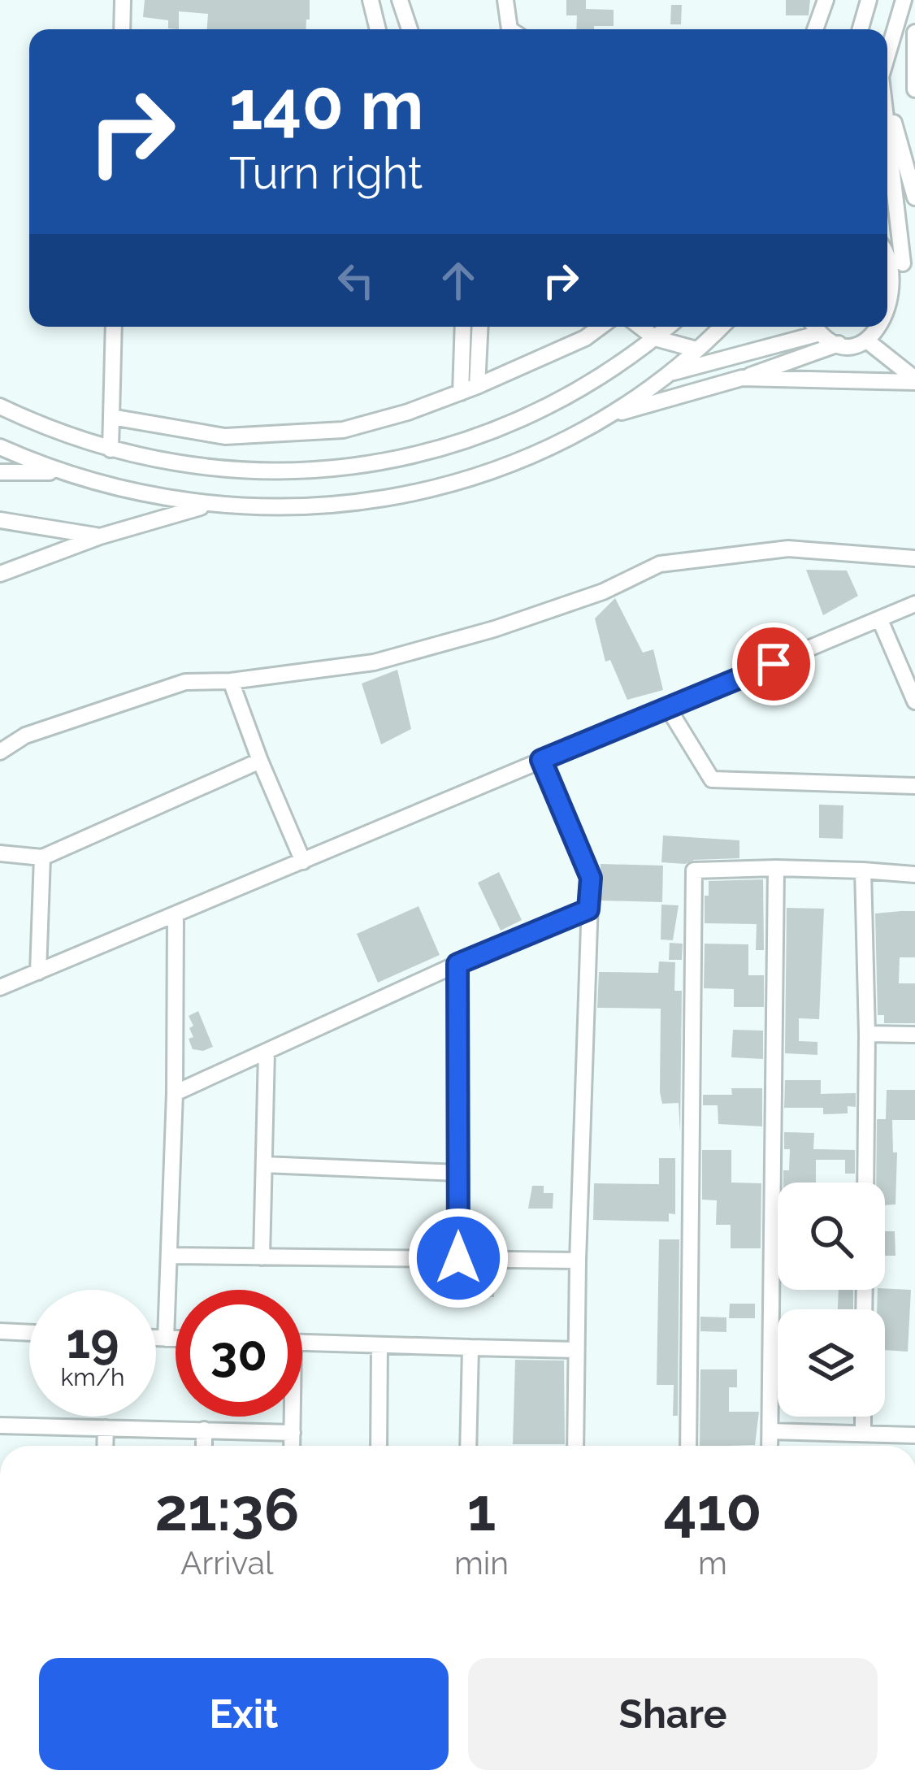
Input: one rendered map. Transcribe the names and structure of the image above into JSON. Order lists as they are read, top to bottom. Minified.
{"page":{"turn":["140 m","Turn right"],"speed":"19 km/h","limit":"30","eta":["21:36","Arrival","1","min","410","m"],"buttons":["Exit","Share"]}}
